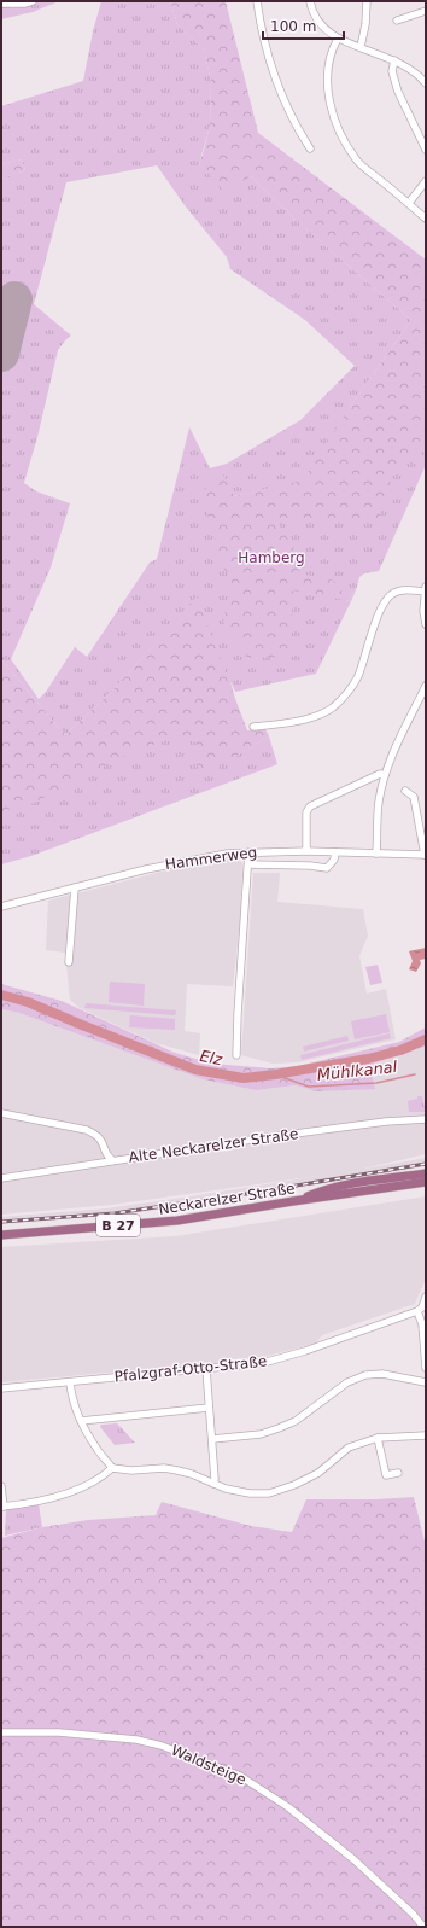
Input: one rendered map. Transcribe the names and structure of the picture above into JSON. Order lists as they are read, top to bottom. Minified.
{"streets":{"main road":["Neckarelzer Straße","B 27"],"street":["Hammerweg","Alte Neckarelzer Straße","Pfalzgraf-Otto-Straße","Waldsteige"]},"crossings":[["Neckarelzer Straße","B 27"]],"water":["Elz","Mühlkanal"],"parks":["Hamberg"],"scale_bar":"100 m"}
